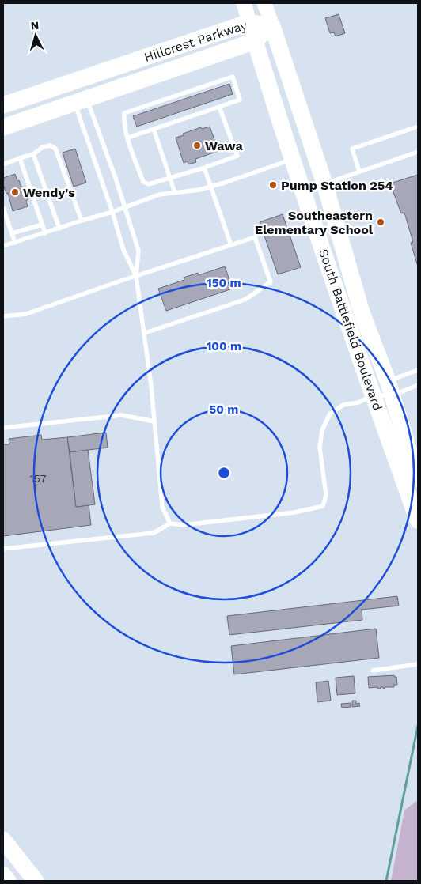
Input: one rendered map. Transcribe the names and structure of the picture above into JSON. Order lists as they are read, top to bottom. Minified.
{"streets":{"highway":["Hillcrest Parkway","South Battlefield Boulevard"]},"crossings":[["Hillcrest Parkway","South Battlefield Boulevard"]],"places":["Wawa","Pump Station 254","Wendy's","Southeastern Elementary School"],"house_numbers":["157"],"north":"top","rings":["150 m","100 m","50 m"]}
